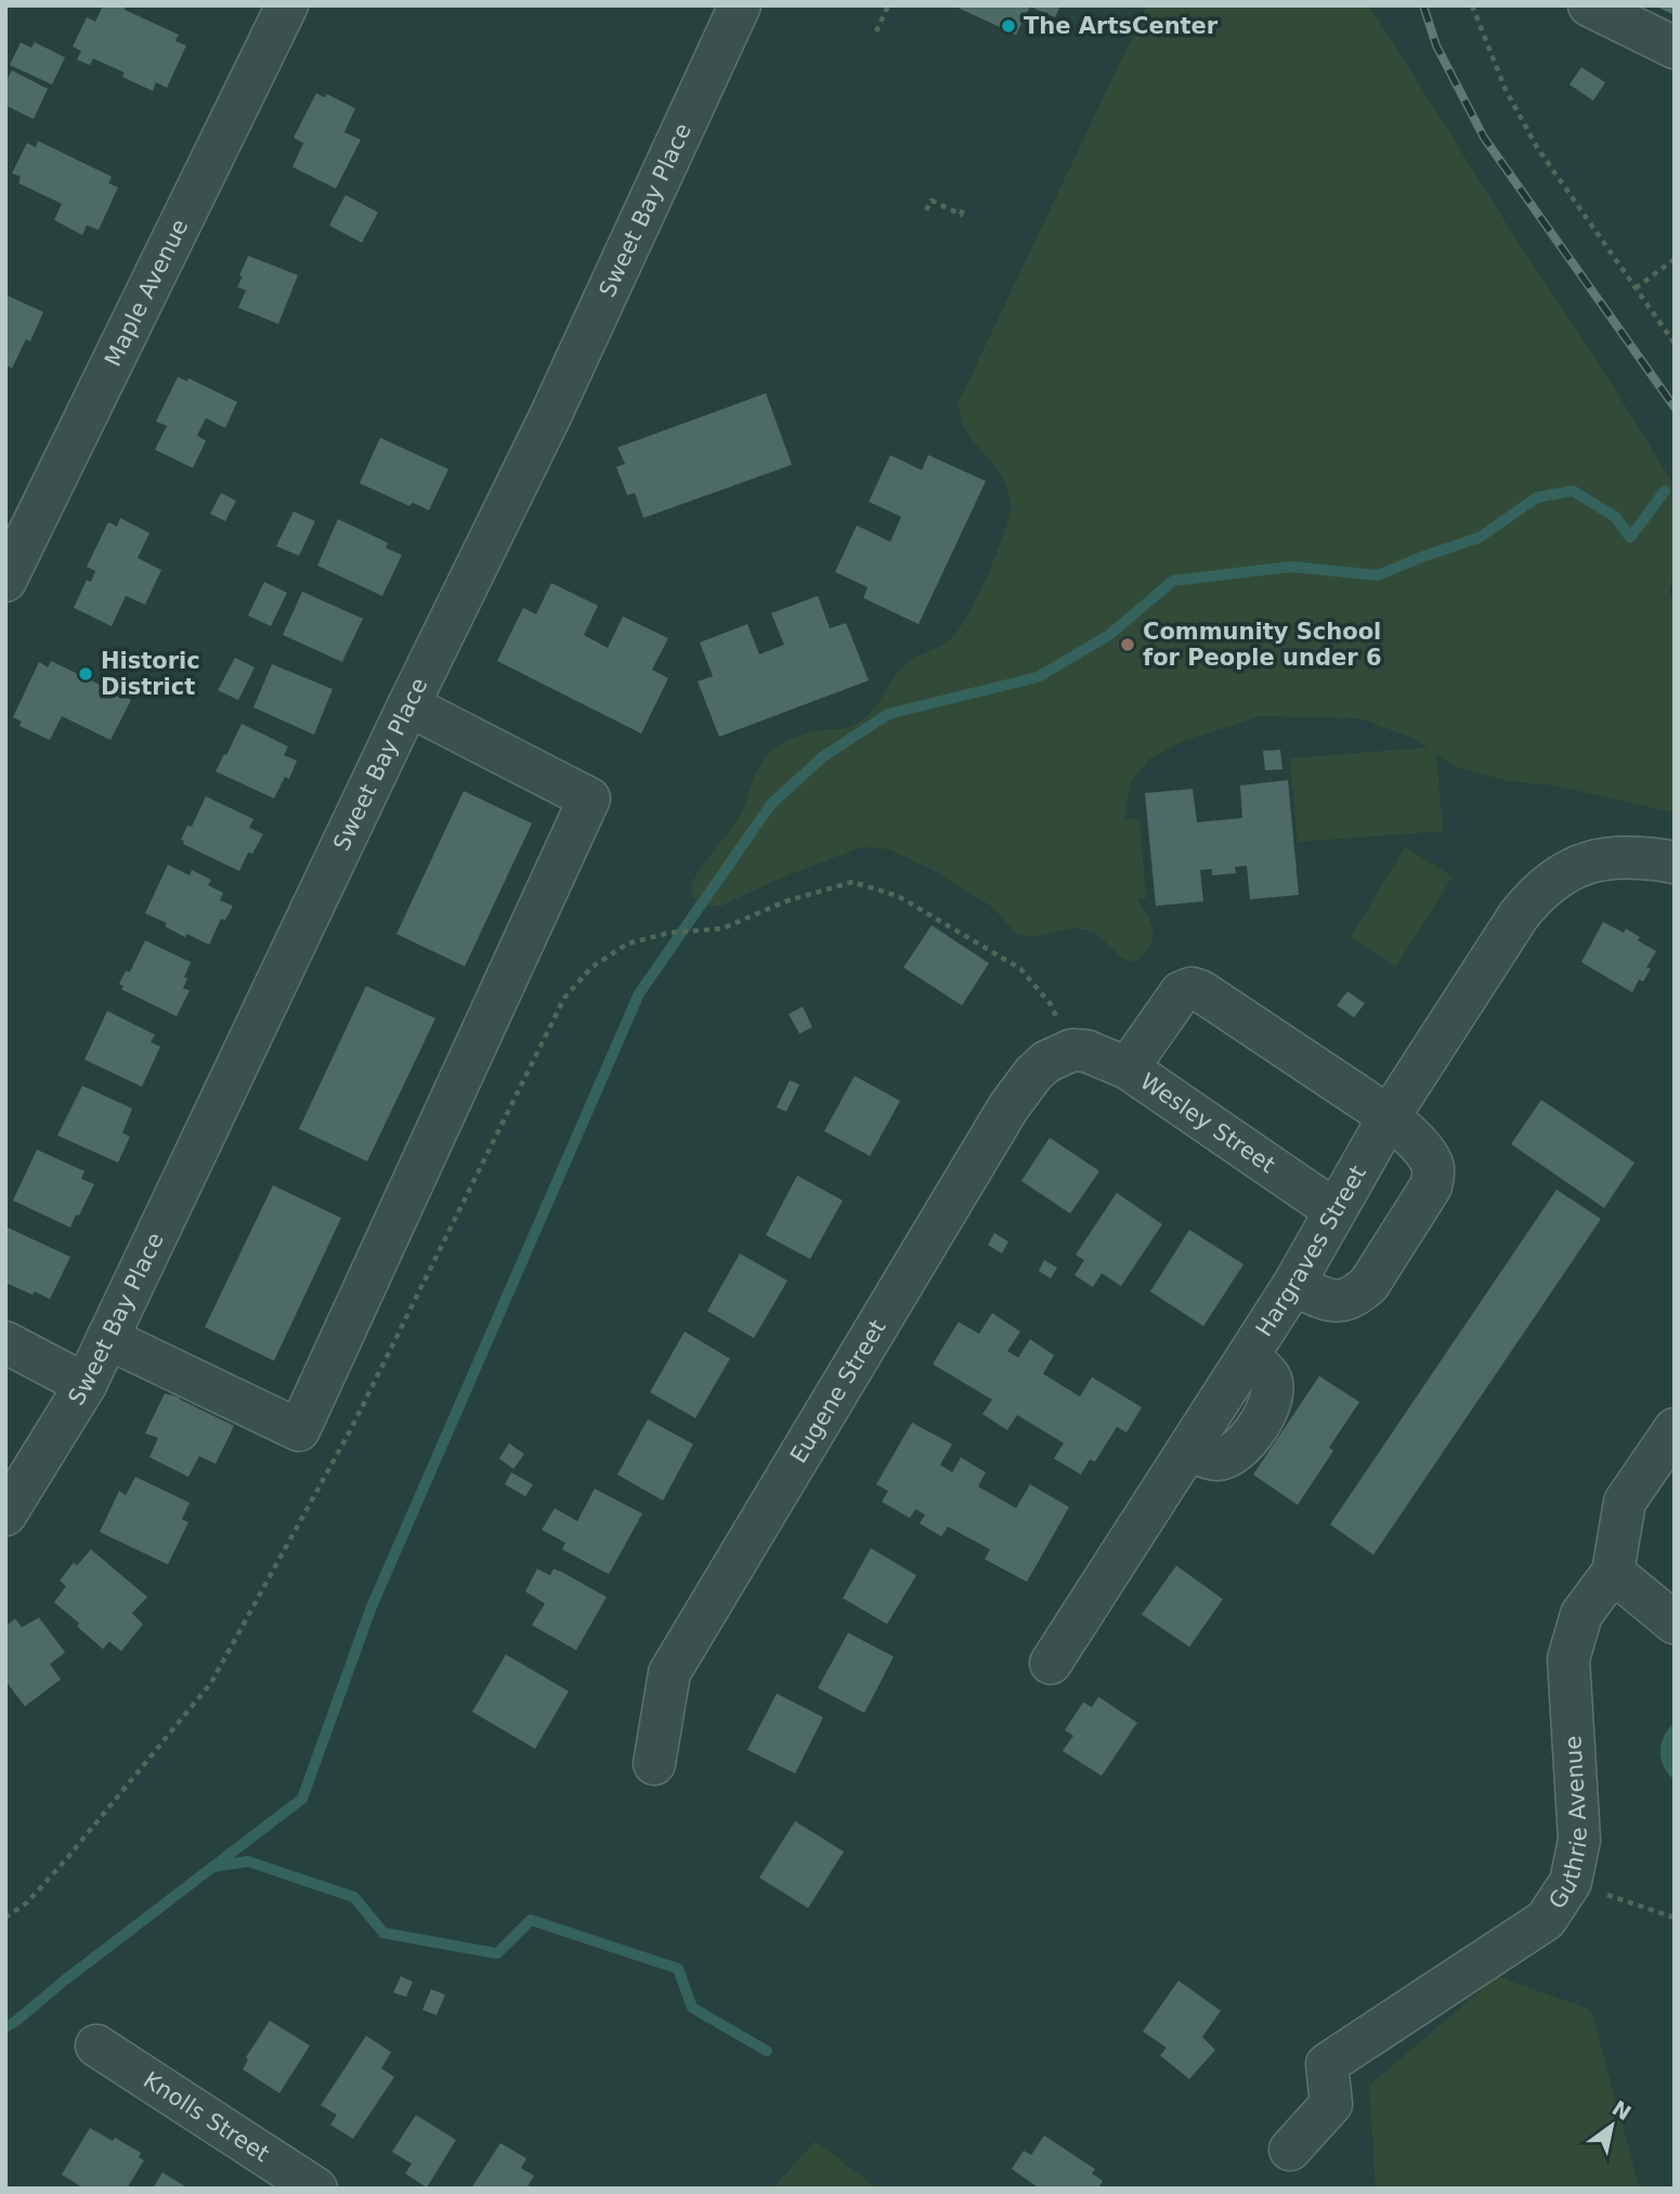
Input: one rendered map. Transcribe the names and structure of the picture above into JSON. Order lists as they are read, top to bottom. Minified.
{"streets":{"street":["Sweet Bay Place","Maple Avenue","Wesley Street","Hargraves Street","Eugene Street","Guthrie Avenue","Knolls Street"]},"crossings":[["Wesley Street","Hargraves Street"],["Wesley Street","Eugene Street"]],"places":["The ArtsCenter","Community School for People under 6","Historic District"],"north":"top right"}
